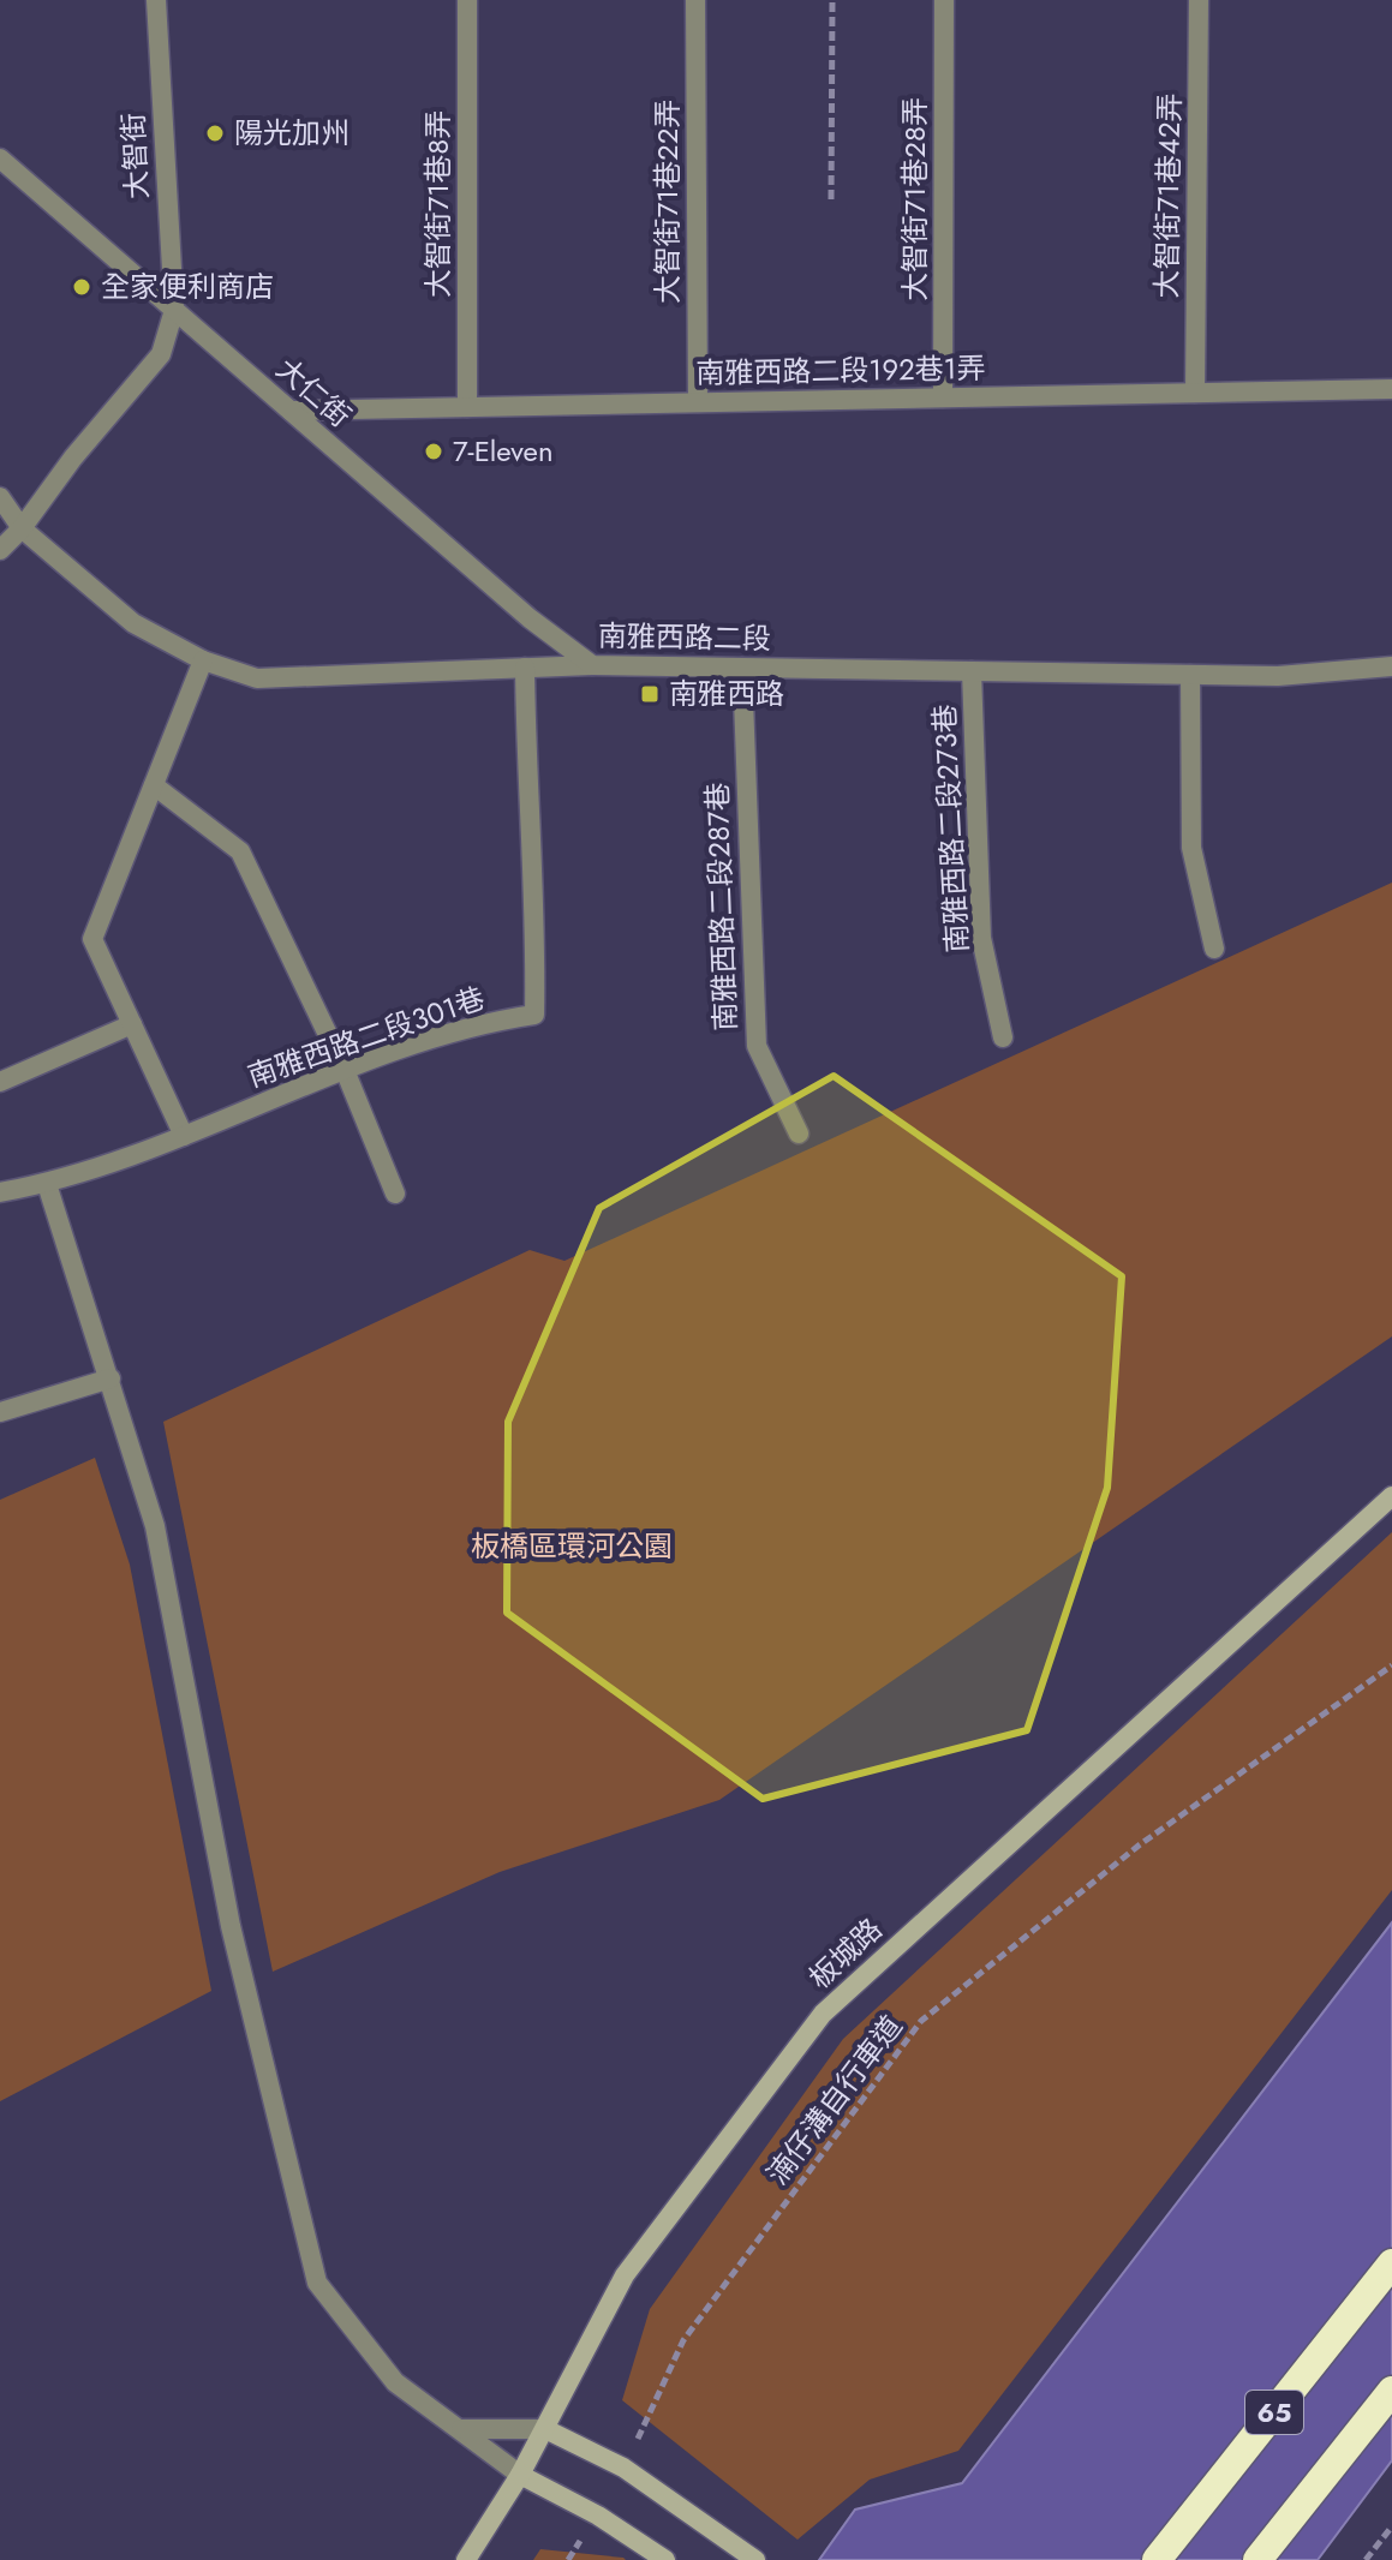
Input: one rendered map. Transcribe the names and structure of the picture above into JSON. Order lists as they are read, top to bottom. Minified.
{"streets":{"highway":["65"],"street":["大智街","大智街71巷42弄","大智街71巷28弄","大智街71巷22弄","大智街71巷8弄","南雅西路二段192巷1弄","大仁街","南雅西路二段","南雅西路二段273巷","南雅西路二段287巷","南雅西路二段301巷","板城路"],"path":["湳仔溝自行車道"]},"crossings":[["大智街","大仁街"],["大智街71巷42弄","南雅西路二段192巷1弄"],["大智街71巷28弄","南雅西路二段192巷1弄"],["大智街71巷22弄","南雅西路二段192巷1弄"],["大智街71巷8弄","南雅西路二段192巷1弄"],["南雅西路二段192巷1弄","大仁街"],["大仁街","南雅西路二段"],["南雅西路二段","南雅西路二段273巷"],["南雅西路二段","南雅西路二段287巷"],["南雅西路二段","南雅西路二段301巷"]],"parks":["板橋區環河公園"],"places":{"other":["陽光加州","全家便利商店","7-Eleven"],"transit":["南雅西路"]}}
